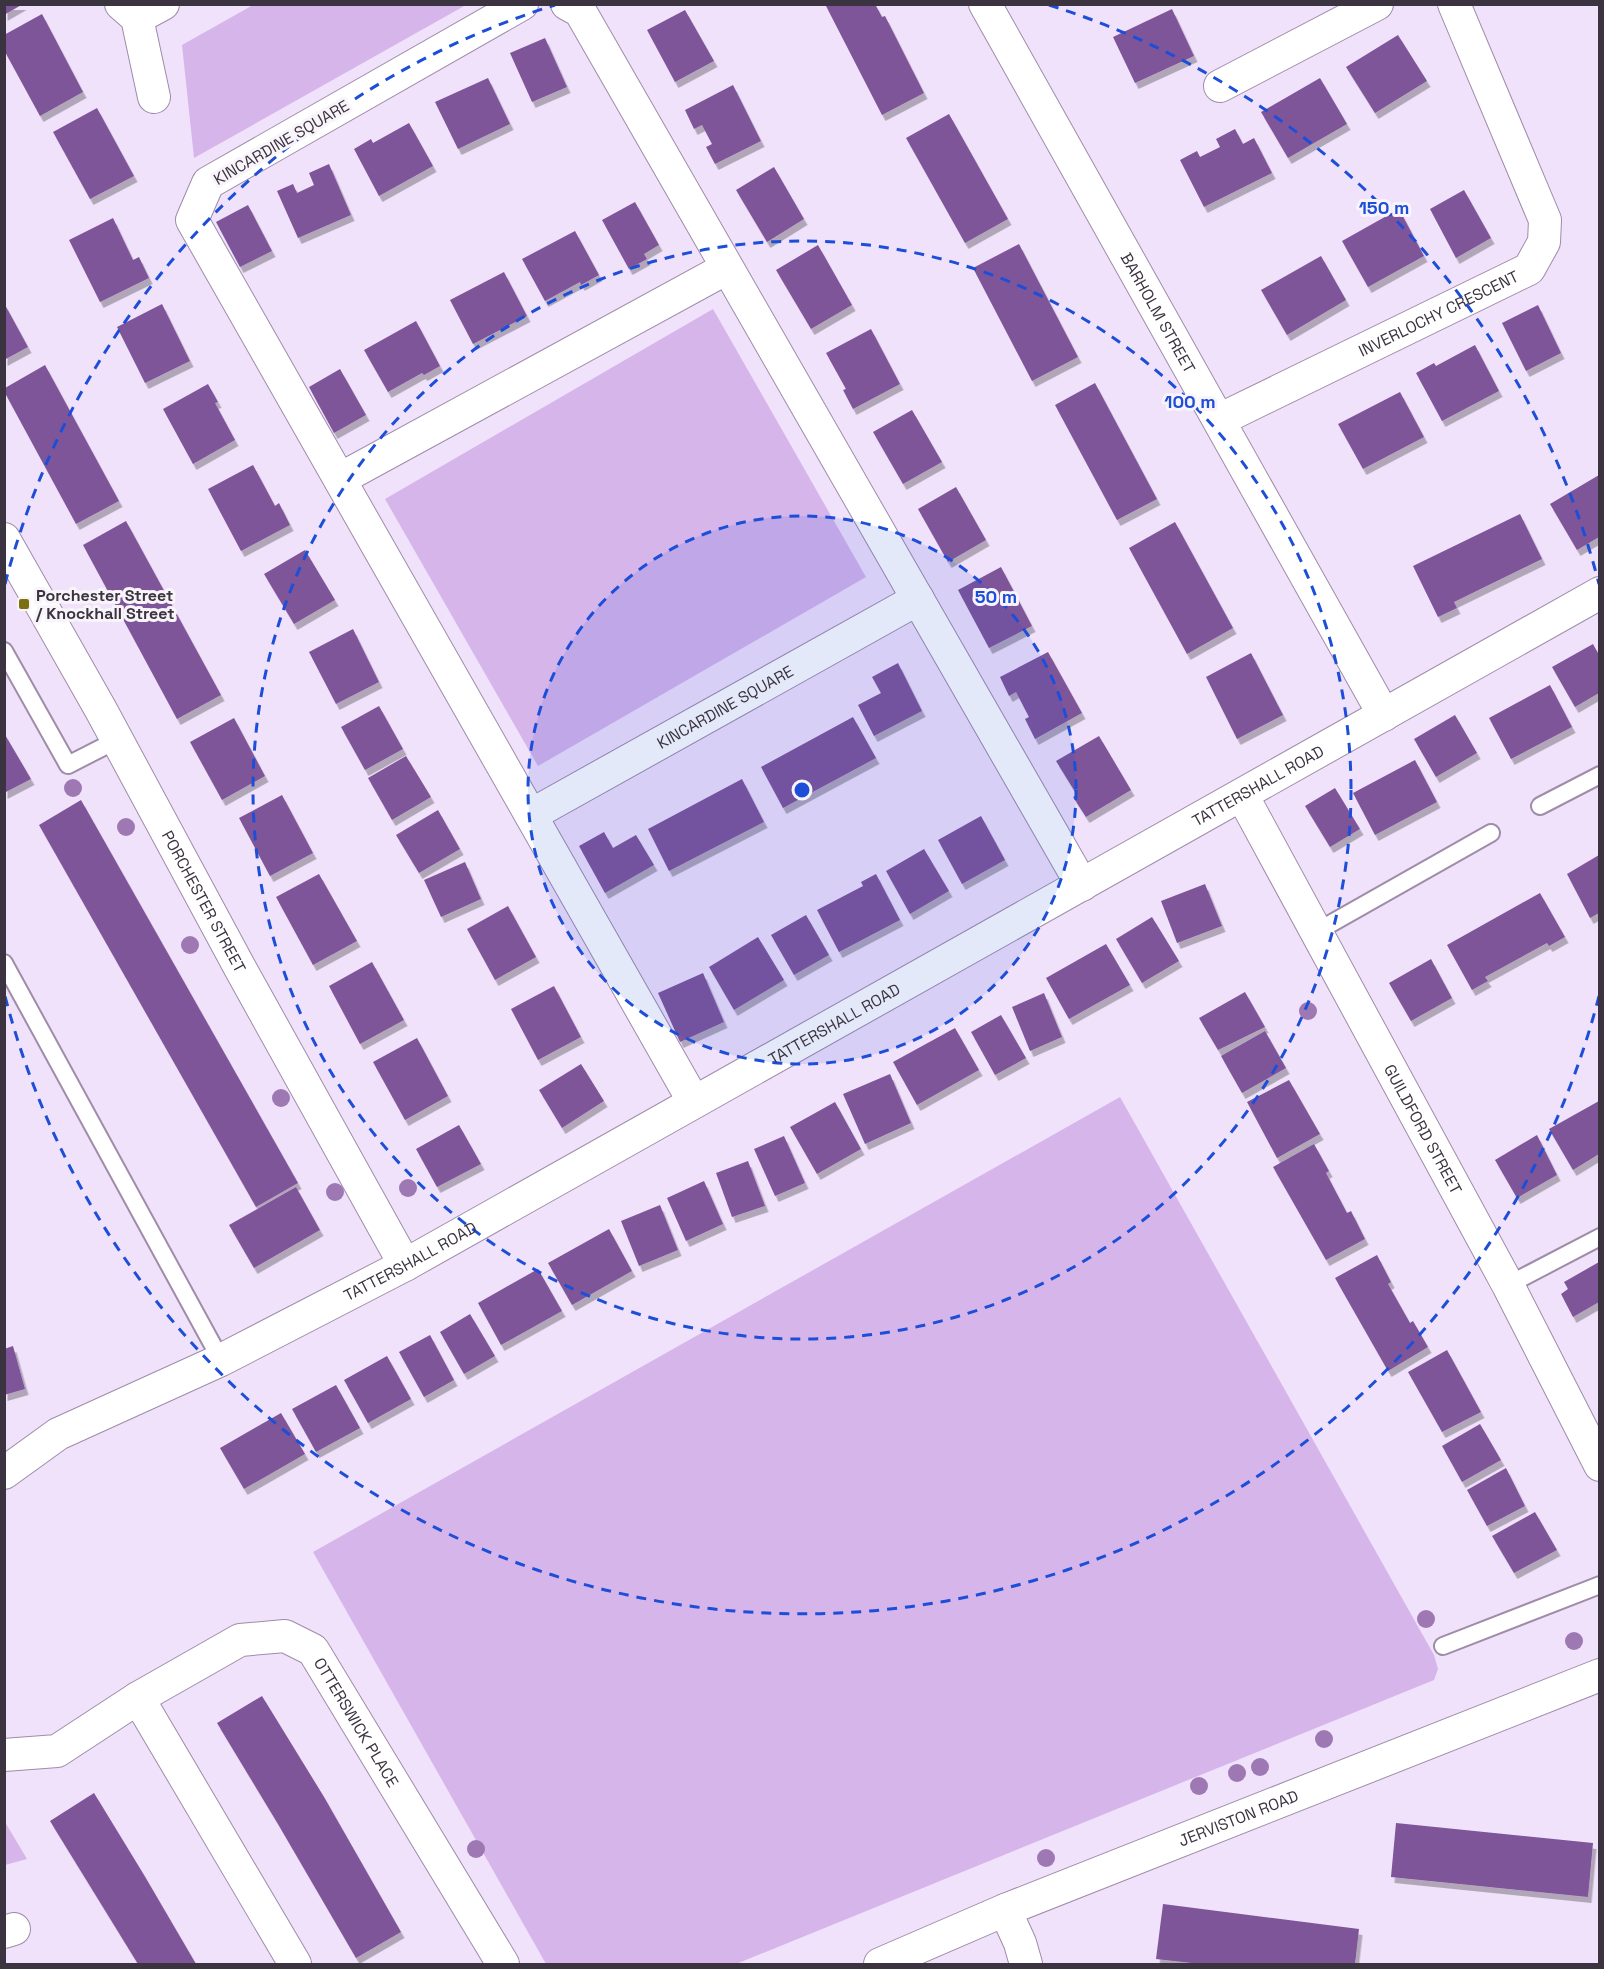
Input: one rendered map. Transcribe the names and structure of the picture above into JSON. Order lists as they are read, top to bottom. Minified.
{"streets":{"street":["KINCARDINE SQUARE","BARHOLM STREET","INVERLOCHY CRESCENT","TATTERSHALL ROAD","PORCHESTER STREET","GUILDFORD STREET","OTTERSWICK PLACE","JERVISTON ROAD"]},"crossings":[["KINCARDINE SQUARE","TATTERSHALL ROAD"],["BARHOLM STREET","INVERLOCHY CRESCENT"],["BARHOLM STREET","TATTERSHALL ROAD"],["TATTERSHALL ROAD","PORCHESTER STREET"],["TATTERSHALL ROAD","GUILDFORD STREET"]],"places":{"transit":["Porchester Street / Knockhall Street"]},"rings":["150 m","100 m","50 m"]}
